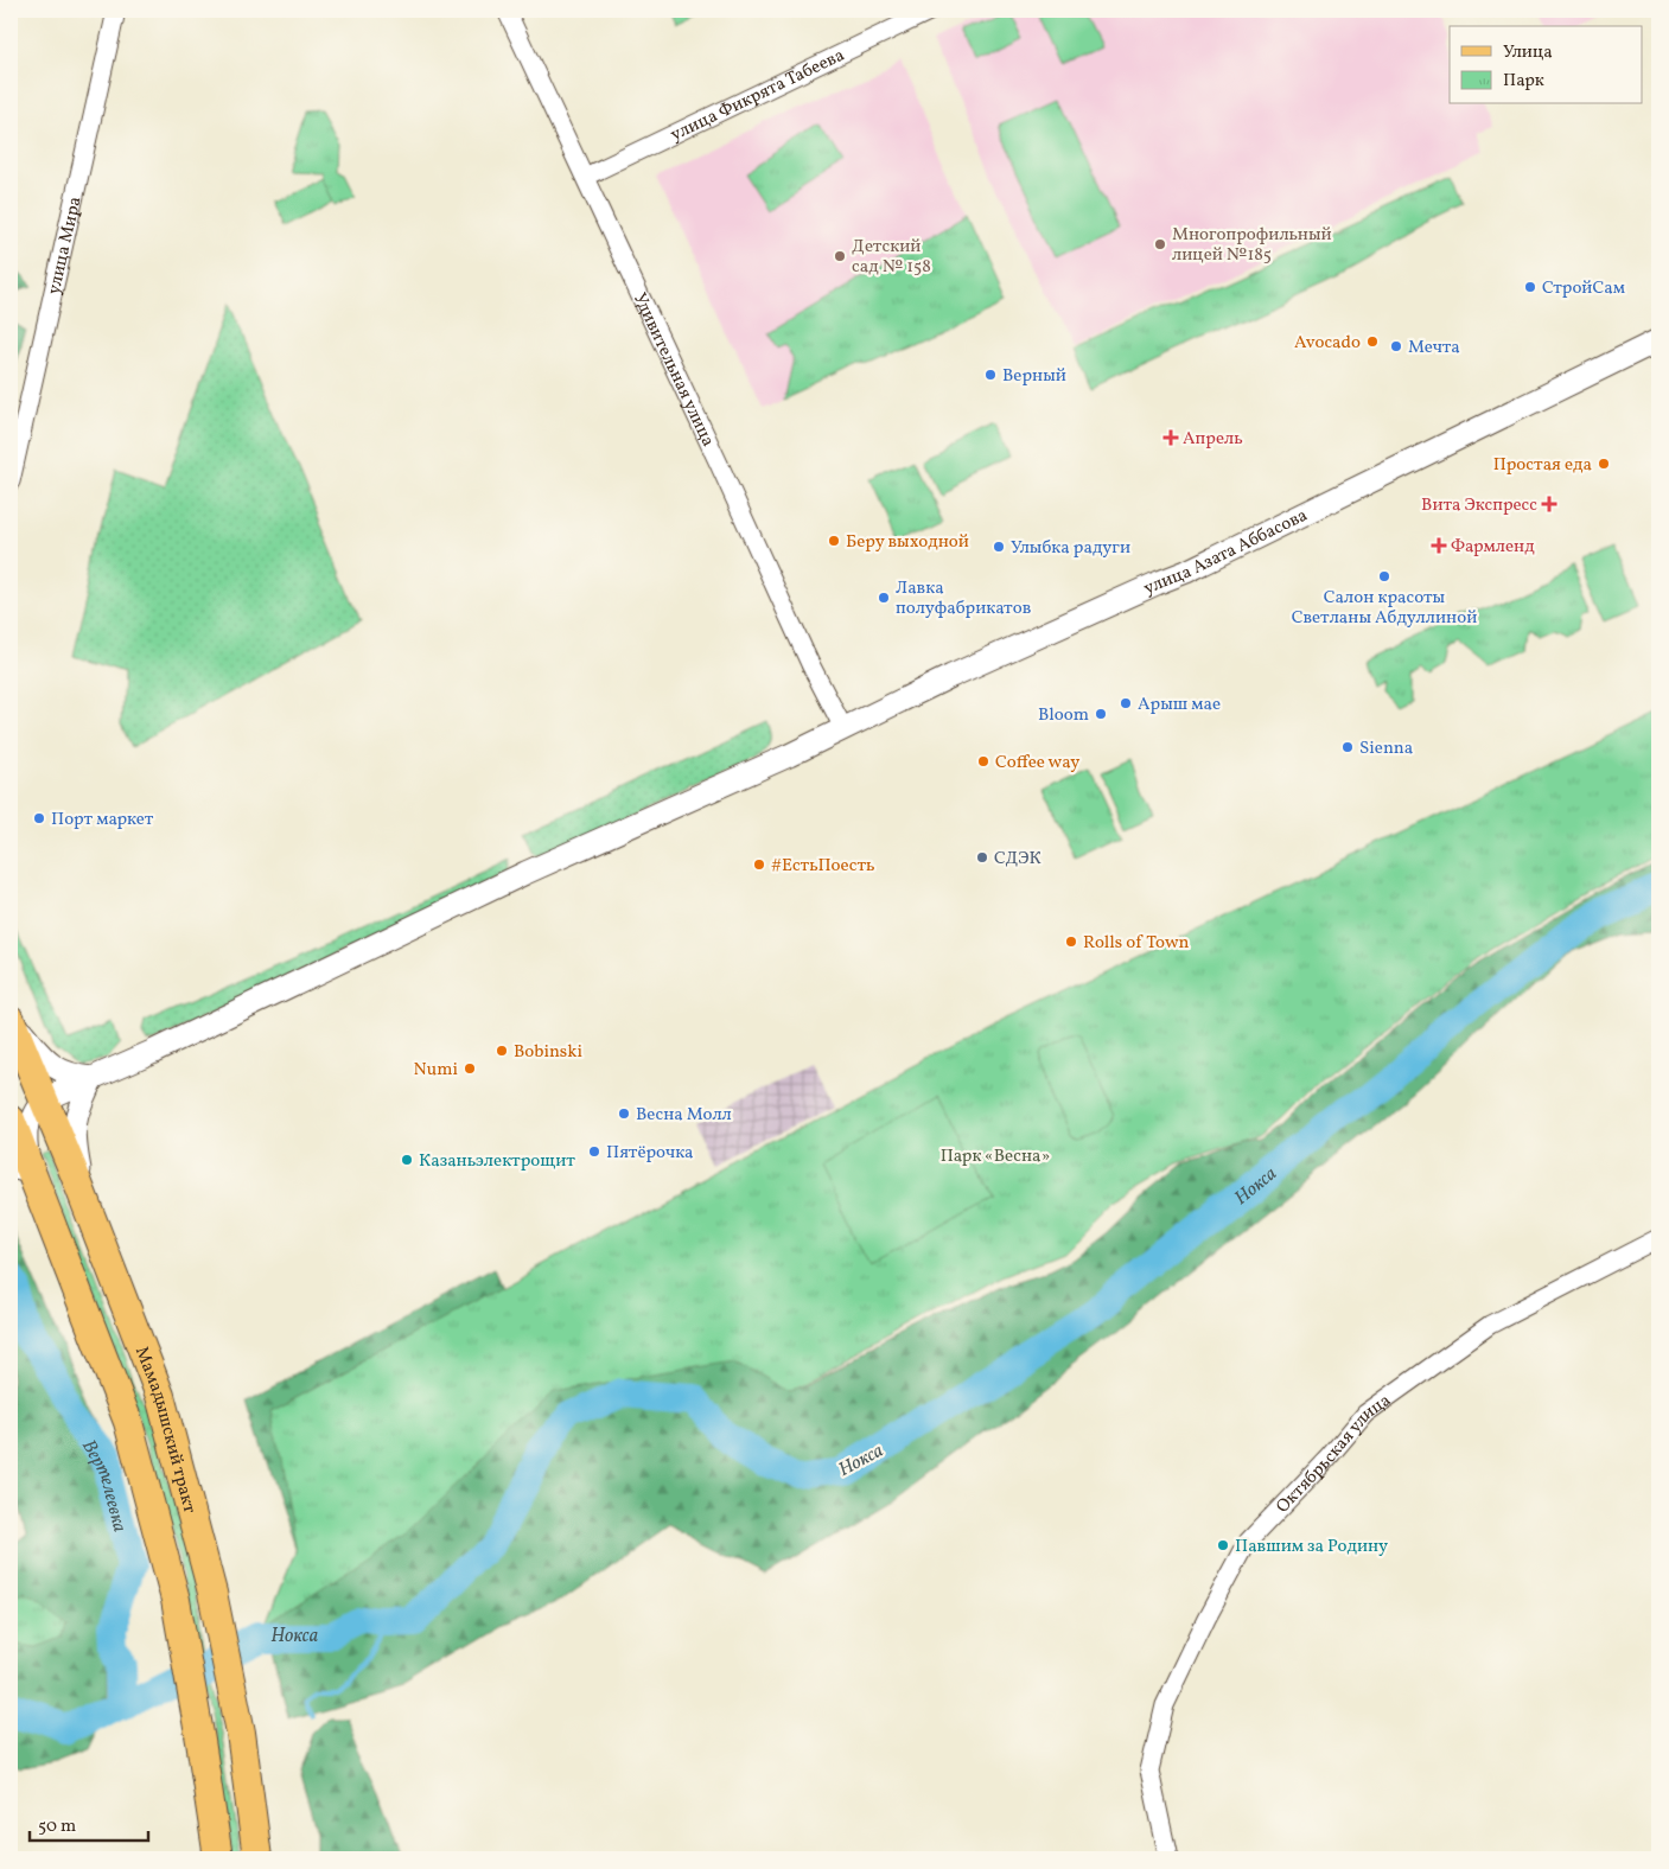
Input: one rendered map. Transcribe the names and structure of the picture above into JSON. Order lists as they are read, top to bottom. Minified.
{"streets":{"main road":["Мамадышский тракт"],"street":["улица Фикрята Табеева","улица Мира","Удивительная улица","улица Азата Аббасова","Октябрьская улица"]},"crossings":[["улица Фикрята Табеева","Удивительная улица"],["Удивительная улица","улица Азата Аббасова"],["улица Азата Аббасова","Мамадышский тракт"]],"water":["Нокса","Вертелеевка"],"parks":["Парк «Весна»"],"places":{"other":["Многопрофильный лицей №185","Детский сад № 158","СтройСам","Avocado","Мечта","Верный","Простая еда","Беру выходной","Улыбка радуги","Салон красоты Светланы Абдуллиной","Лавка полуфабрикатов","Арыш мае","Bloom","Sienna","Coffee way","Порт маркет","СДЭК","#ЕстьПоесть","Rolls of Town","Bobinski","Numi","Весна Молл","Пятёрочка","Казаньэлектрощит","Павшим за Родину"],"health":["Апрель","Вита Экспресс","Фармленд"]},"legend":["Улица","Парк"],"scale_bar":"50 m"}
